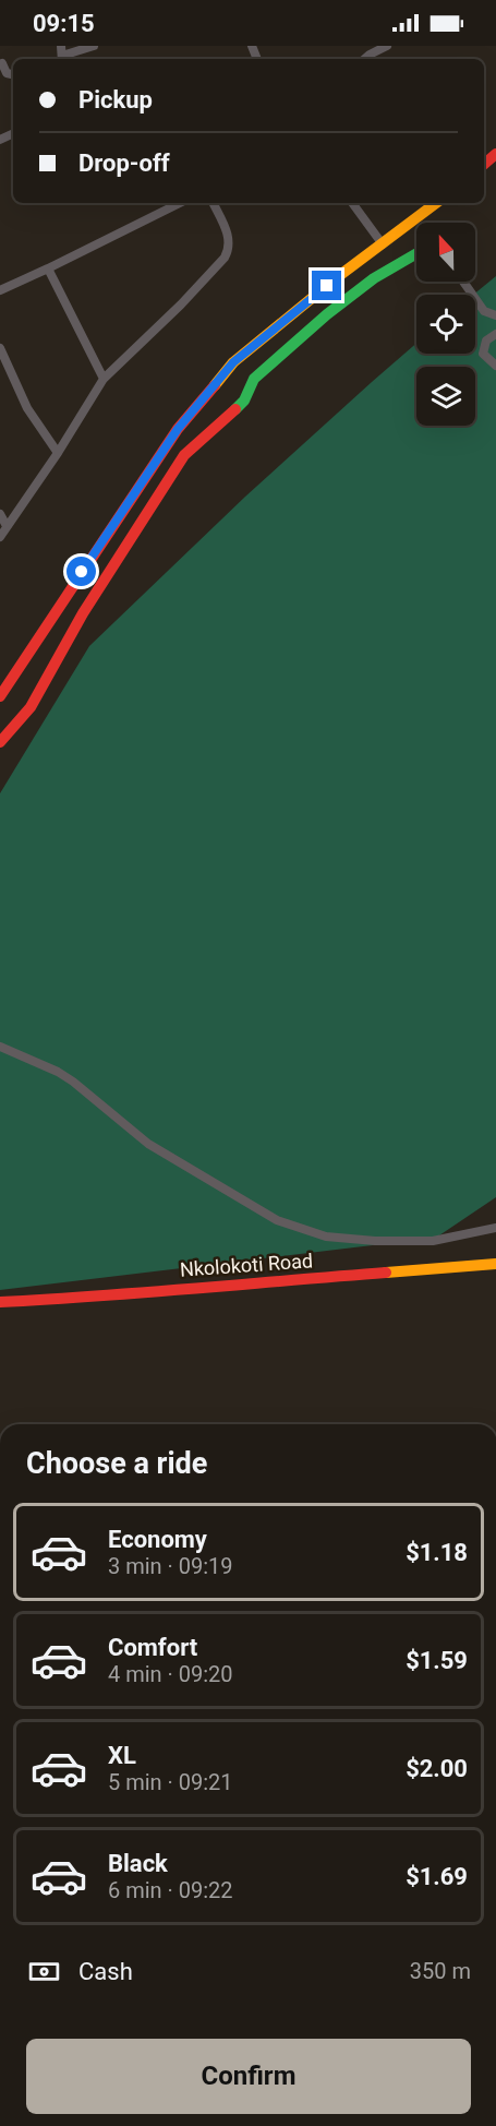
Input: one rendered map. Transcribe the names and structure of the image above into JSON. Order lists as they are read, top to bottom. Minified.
{"streets":{"main road":["Nkolokoti Road"]},"north":"top","page":{"status":"09:15","banner":["Pickup","Drop-off"],"heading":"Choose a ride","list":[{"name":"Economy","note":"3 min · 09:19","value":"$1.18"},{"name":"Comfort","note":"4 min · 09:20","value":"$1.59"},{"name":"XL","note":"5 min · 09:21","value":"$2.00"},{"name":"Black","note":"6 min · 09:22","value":"$1.69"}],"pay":["Cash","350 m"],"buttons":"Confirm"}}
